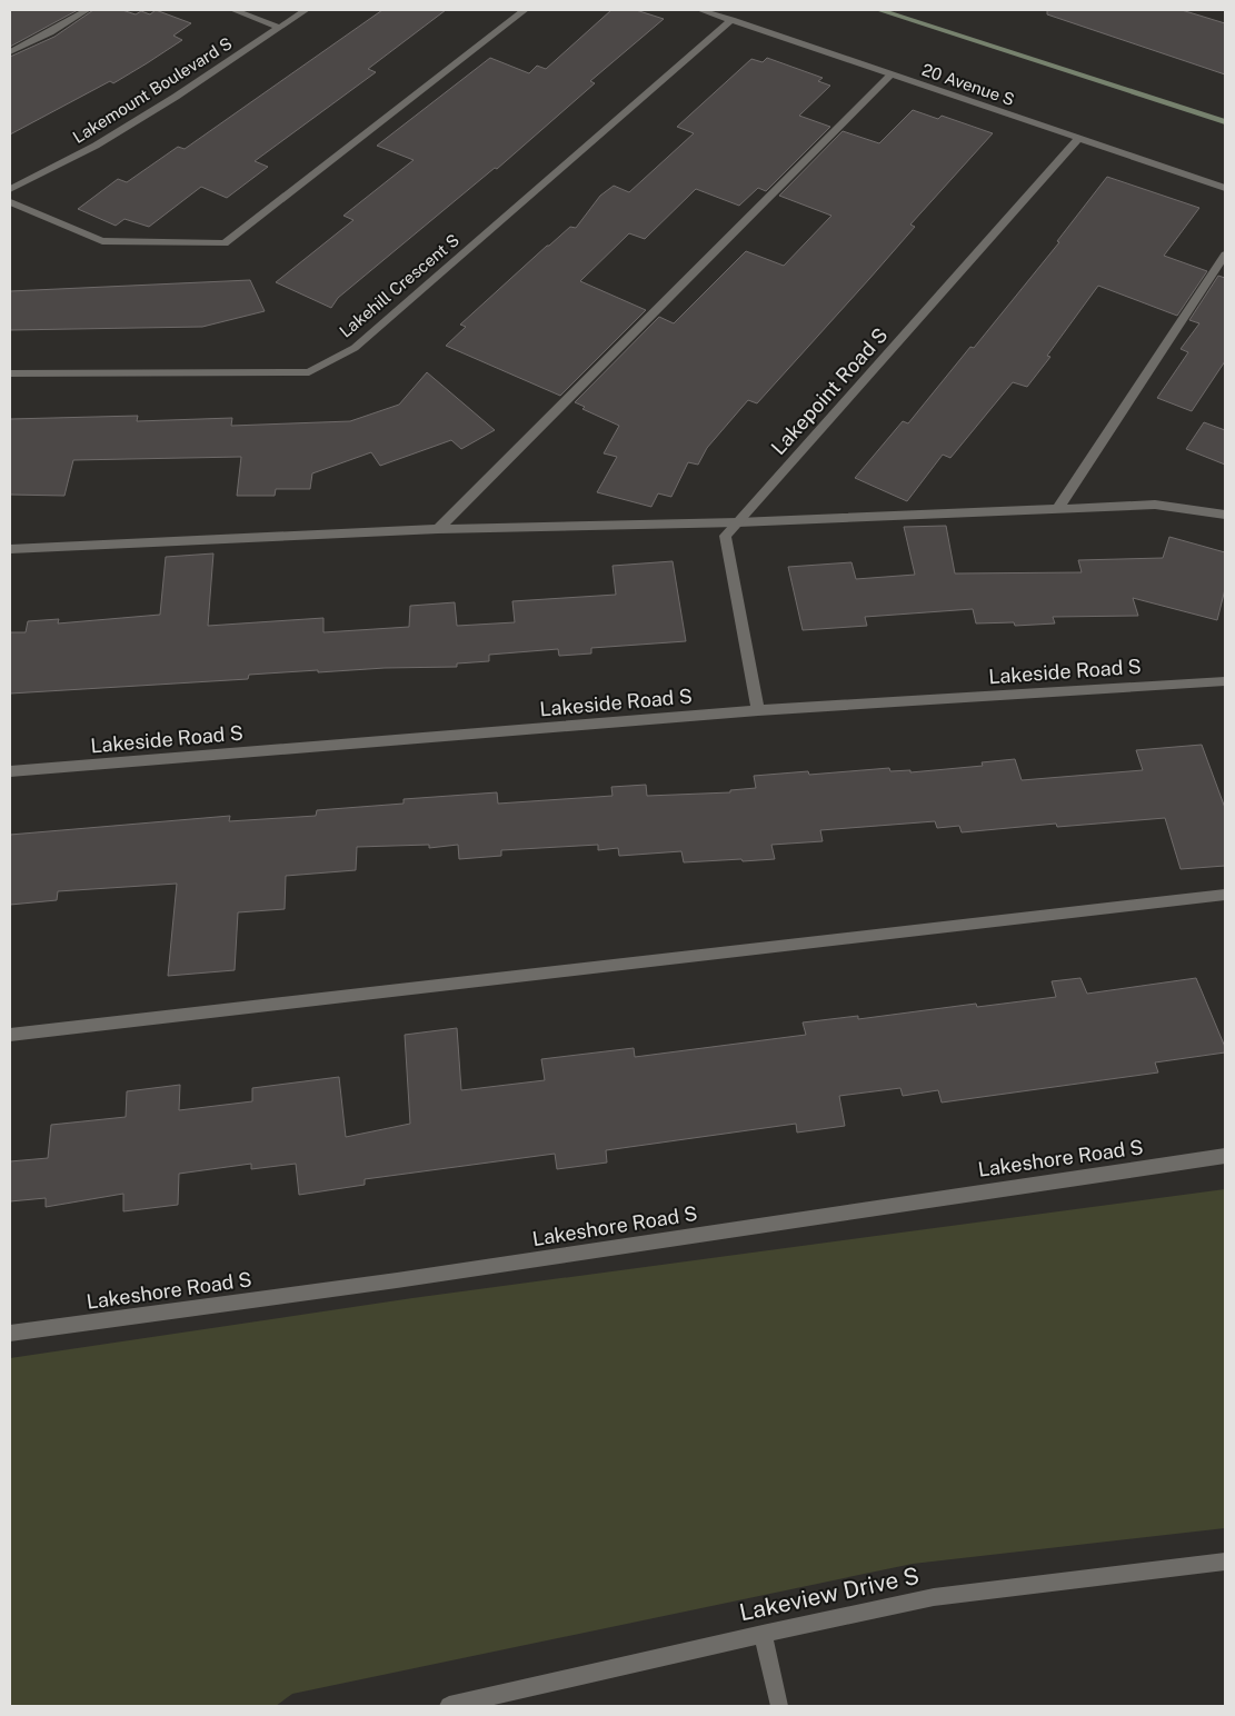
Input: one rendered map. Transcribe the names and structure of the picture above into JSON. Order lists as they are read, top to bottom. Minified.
{"streets":{"street":["20 Avenue S","Lakemount Boulevard S","Lakehill Crescent S","Lakepoint Road S","Lakeside Road S","Lakeshore Road S","Lakeview Drive S"]},"crossings":[["20 Avenue S","Lakehill Crescent S"],["20 Avenue S","Lakepoint Road S"],["Lakepoint Road S","Lakeside Road S"]]}
